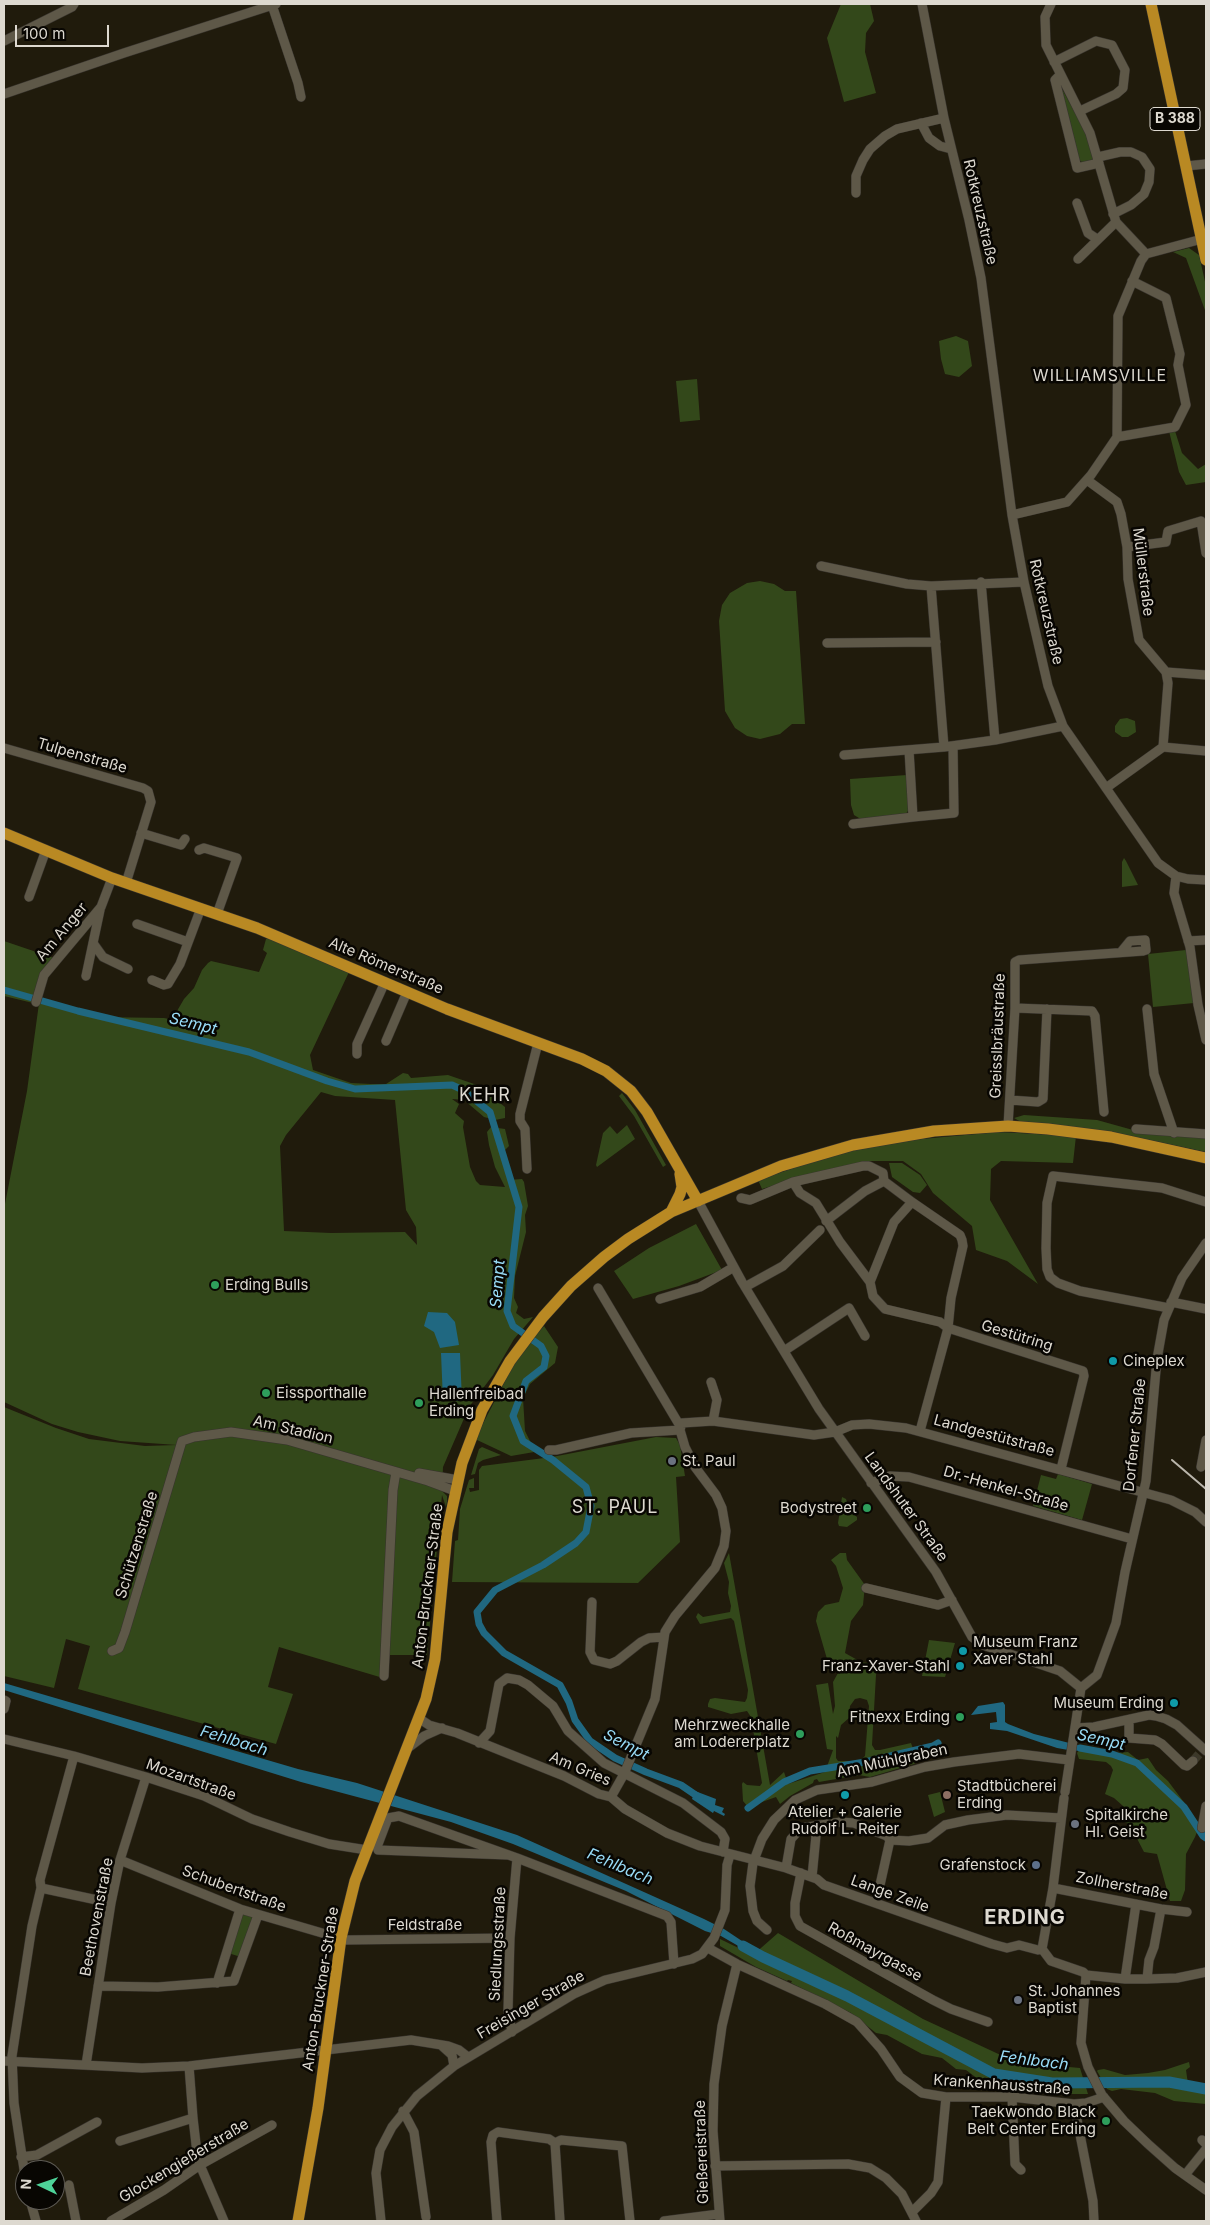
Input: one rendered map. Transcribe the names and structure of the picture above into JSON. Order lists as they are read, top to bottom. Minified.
{"streets":{"main road":["B 388","Alte Römerstraße","Anton-Bruckner-Straße"],"street":["Rotkreuzstraße","Müllerstraße","Tulpenstraße","Am Anger","Greisslbräustraße","Gestütring","Am Stadion","Dorfener Straße","Landgestütstraße","Dr.-Henkel-Straße","Landshuter Straße","Schützenstraße","Am Mühlgraben","Am Gries","Mozartstraße","Zollnerstraße","Schubertstraße","Lange Zeile","Beethovenstraße","Feldstraße","Siedlungsstraße","Roßmayrgasse","Freisinger Straße","Krankenhausstraße","Gießereistraße","Glockengießerstraße"]},"crossings":[["Am Anger","Alte Römerstraße"],["Alte Römerstraße","Landshuter Straße"],["Alte Römerstraße","Anton-Bruckner-Straße"],["Greisslbräustraße","Anton-Bruckner-Straße"],["Gestütring","Landgestütstraße"],["Am Stadion","Schützenstraße"],["Am Stadion","Anton-Bruckner-Straße"],["Dorfener Straße","Landgestütstraße"],["Dorfener Straße","Dr.-Henkel-Straße"],["Dorfener Straße","Landshuter Straße"],["Landgestütstraße","Landshuter Straße"],["Dr.-Henkel-Straße","Landshuter Straße"],["Landshuter Straße","Anton-Bruckner-Straße"],["Anton-Bruckner-Straße","Am Gries"],["Anton-Bruckner-Straße","Mozartstraße"],["Anton-Bruckner-Straße","Schubertstraße"],["Anton-Bruckner-Straße","Feldstraße"],["Am Mühlgraben","Lange Zeile"],["Am Gries","Lange Zeile"],["Am Gries","Freisinger Straße"],["Mozartstraße","Beethovenstraße"],["Schubertstraße","Beethovenstraße"],["Schubertstraße","Feldstraße"],["Lange Zeile","Roßmayrgasse"],["Lange Zeile","Freisinger Straße"],["Feldstraße","Siedlungsstraße"],["Siedlungsstraße","Freisinger Straße"],["Freisinger Straße","Krankenhausstraße"],["Krankenhausstraße","Gießereistraße"]],"districts":["WILLIAMSVILLE","KEHR","ST. PAUL","ERDING"],"water":["Sempt","Fehlbach"],"places":["Erding Bulls","Cineplex","Eissporthalle","Hallenfreibad Erding","St. Paul","Bodystreet","Museum Franz Xaver Stahl","Franz-Xaver-Stahl","Museum Erding","Fitnexx Erding","Mehrzweckhalle am Lodererplatz","Atelier + Galerie Rudolf L. Reiter","Stadtbücherei Erding","Spitalkirche Hl. Geist","Grafenstock","St. Johannes Baptist","Taekwondo Black Belt Center Erding"],"scale_bar":"100 m","north":"left"}
